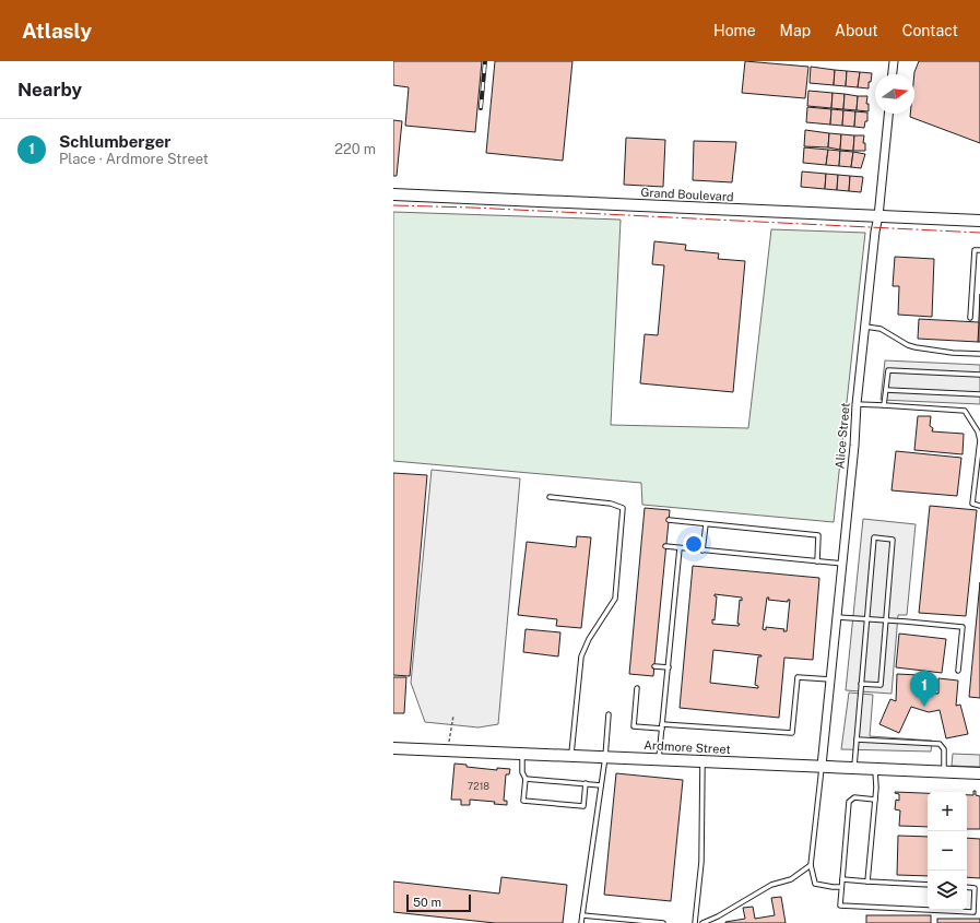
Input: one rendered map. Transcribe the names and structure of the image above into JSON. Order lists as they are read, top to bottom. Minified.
{"streets":{"street":["Grand Boulevard","Alice Street","Ardmore Street"]},"crossings":[["Grand Boulevard","Alice Street"],["Alice Street","Ardmore Street"]],"house_numbers":["7218"],"scale_bar":"50 m","north":"right","page":{"header":"Atlasly","nav":["Home","Map","About","Contact"],"heading":"Nearby","list":[{"mark":"1","name":"Schlumberger","note":"Place · Ardmore Street","value":"220 m"}],"pins":"1","map_buttons":["+","−"],"scale":"50 m"}}
